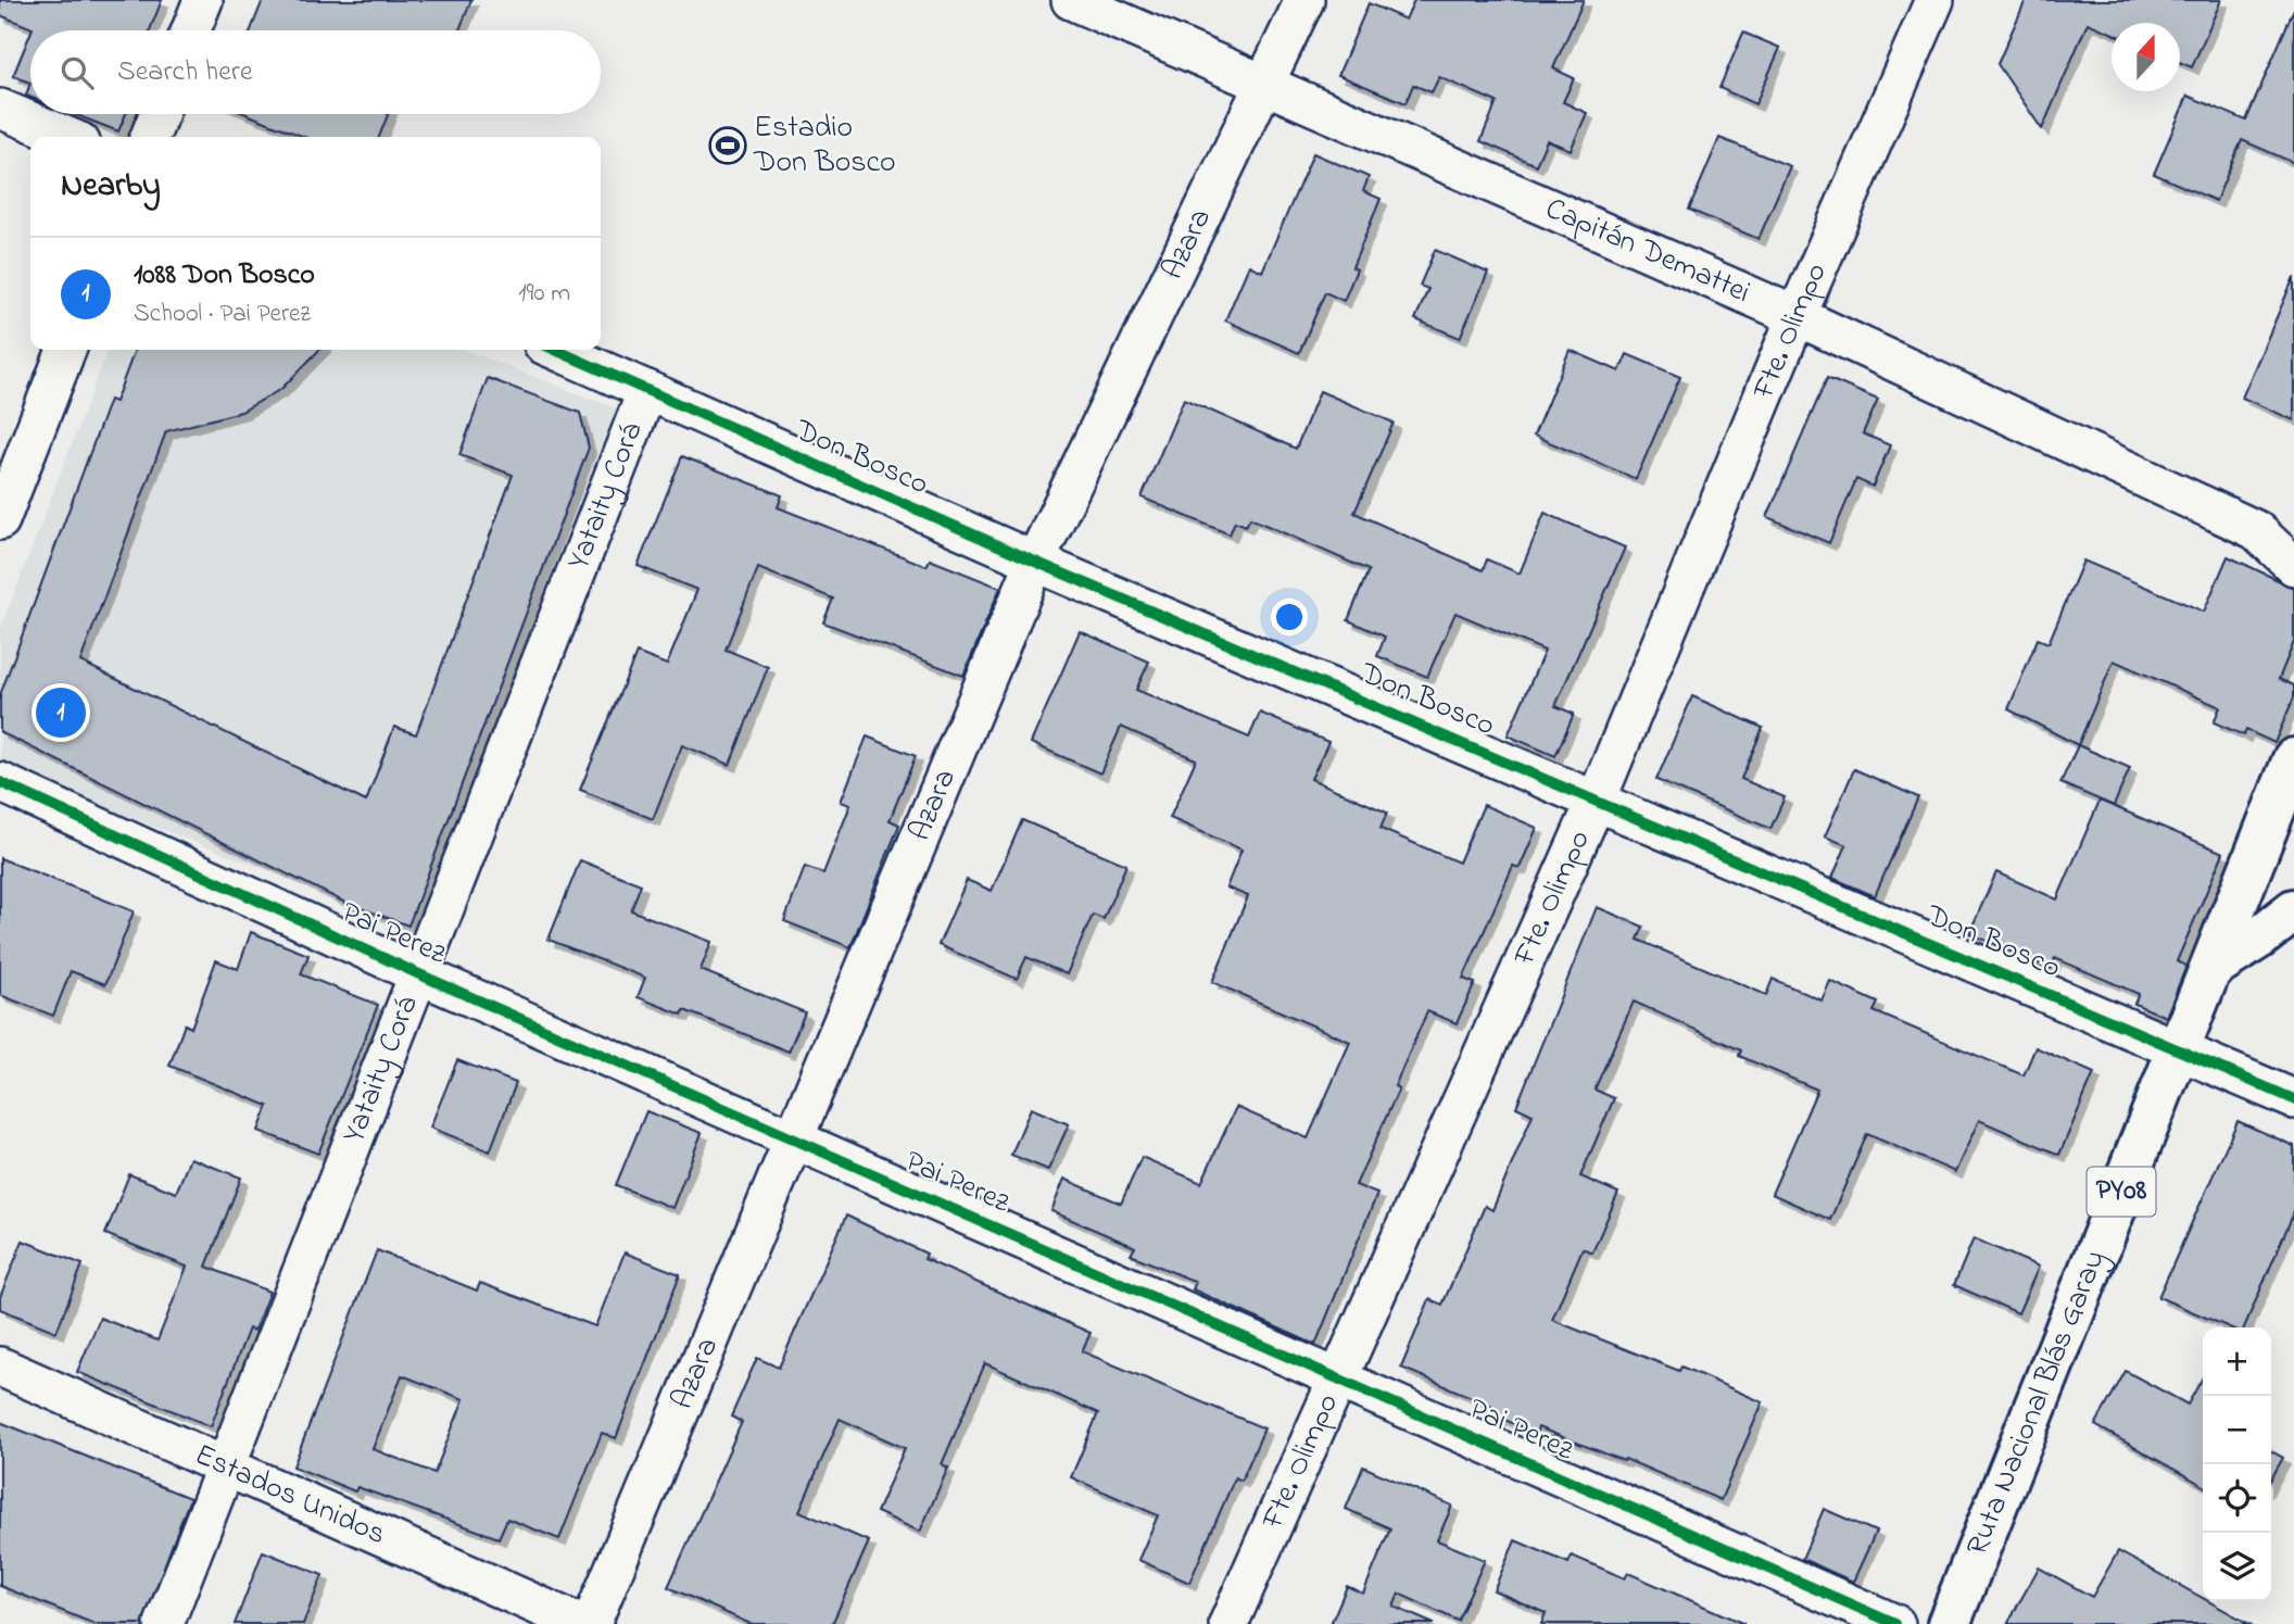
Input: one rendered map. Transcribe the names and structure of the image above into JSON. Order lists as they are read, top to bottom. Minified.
{"streets":{"main road":["PY08","Ruta Nacional Blás Garay"],"street":["Azara","Capitán Demattei","Fte. Olimpo","Don Bosco","Yataity Corá","Pai Perez","Estados Unidos"]},"crossings":[["Azara","Capitán Demattei"],["Azara","Don Bosco"],["Azara","Pai Perez"],["Capitán Demattei","Fte. Olimpo"],["Fte. Olimpo","Don Bosco"],["Fte. Olimpo","Pai Perez"],["Don Bosco","Yataity Corá"],["Don Bosco","Ruta Nacional Blás Garay"],["Yataity Corá","Pai Perez"],["Yataity Corá","Estados Unidos"]],"places":{"sports":["Estadio Don Bosco"]},"north":"top","page":{"search":"Search here","heading":"Nearby","list":[{"mark":"1","name":"1088 Don Bosco","note":"School · Pai Perez","value":"190 m"}],"pins":"1","map_buttons":["+","−"]}}
